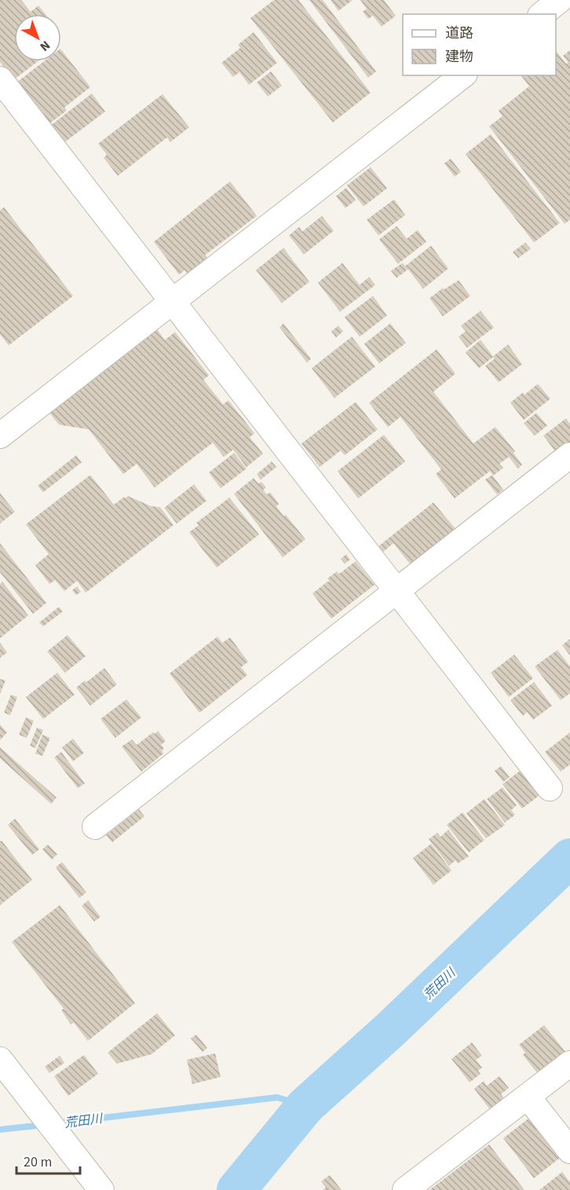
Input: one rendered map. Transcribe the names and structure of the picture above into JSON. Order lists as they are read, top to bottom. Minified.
{"water":["荒田川"],"legend":["道路","建物"],"scale_bar":"20 m","north":"bottom right"}
